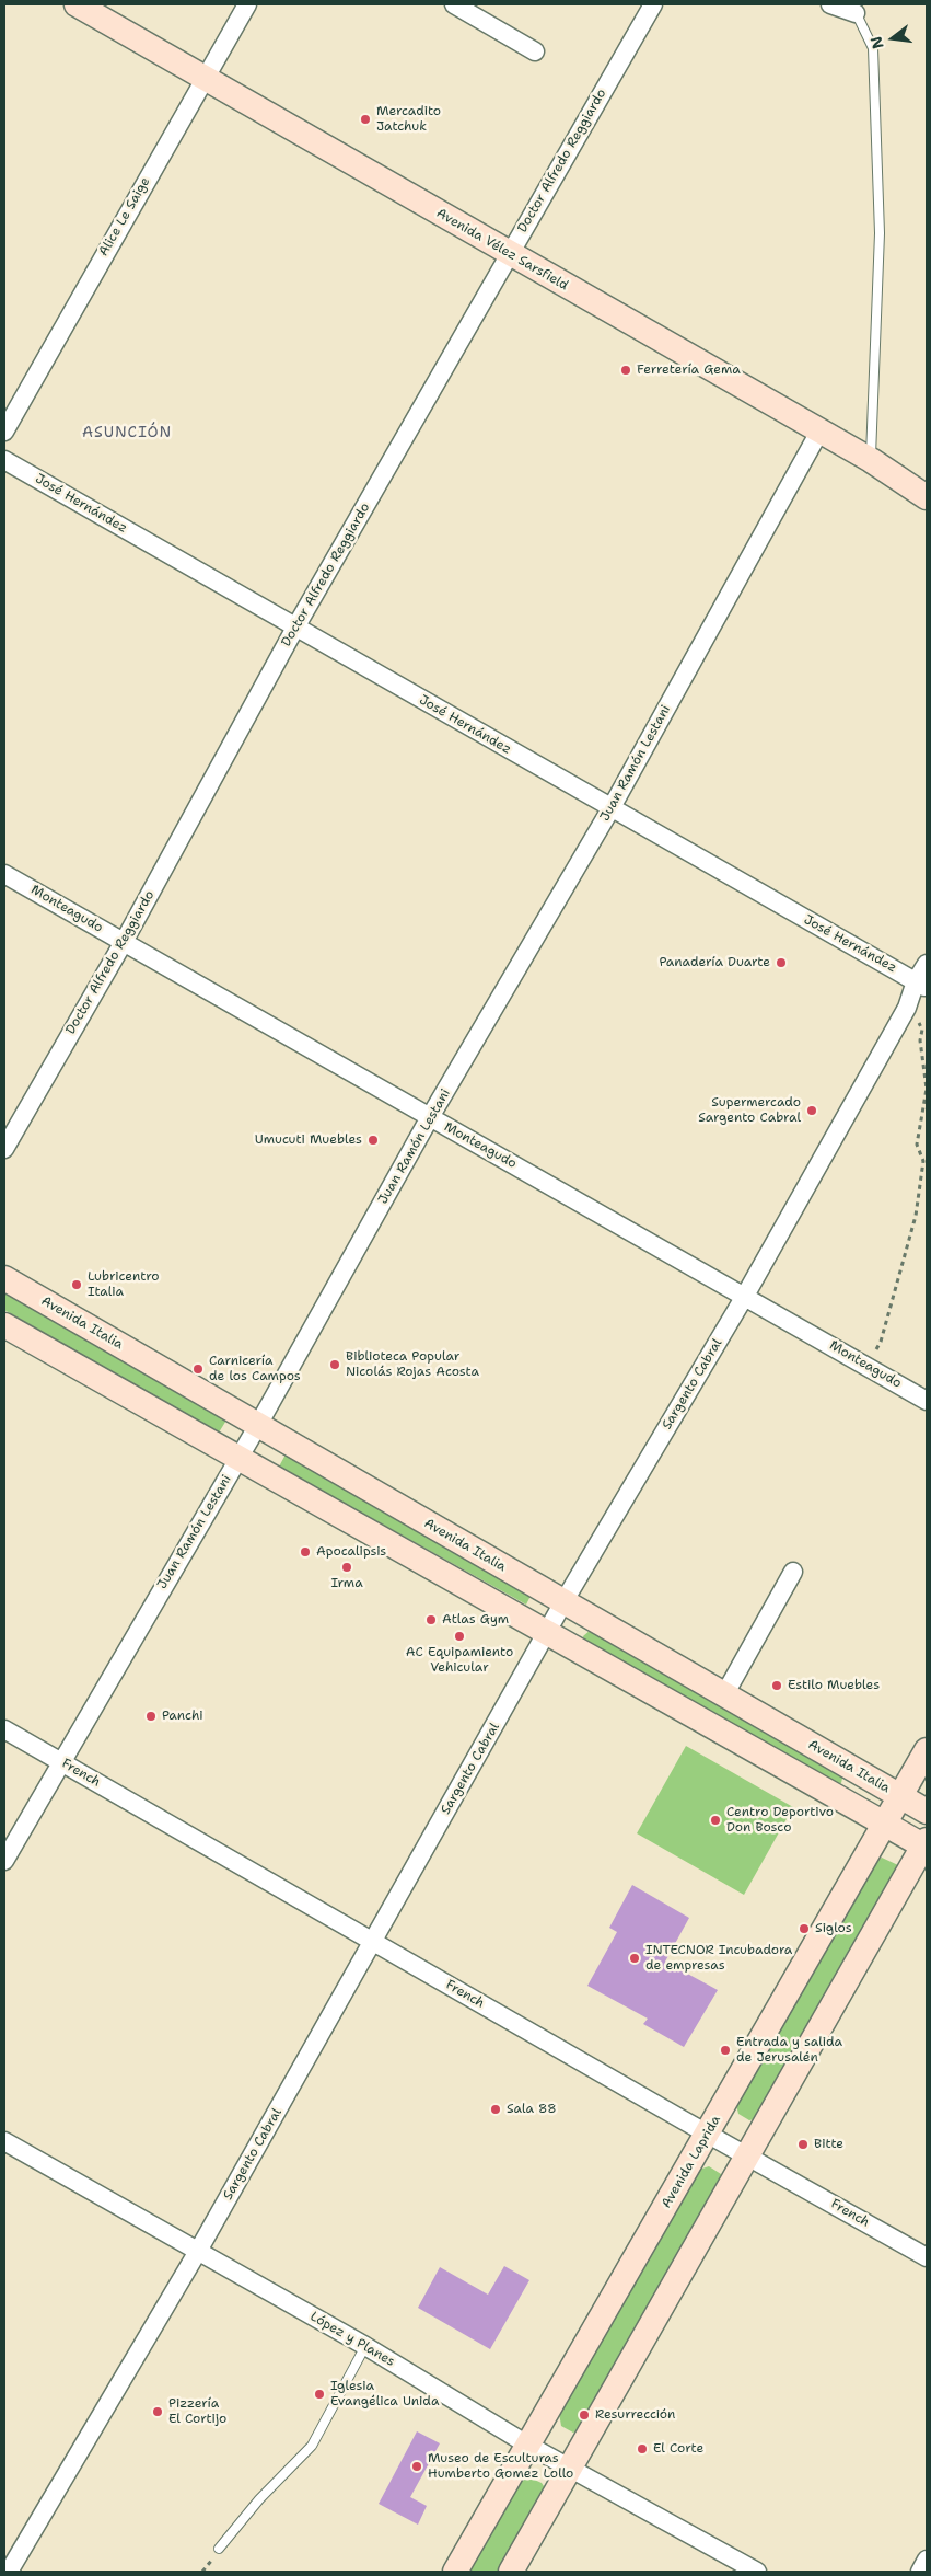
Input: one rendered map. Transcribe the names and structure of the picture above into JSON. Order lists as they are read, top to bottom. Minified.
{"streets":{"main road":["Avenida Vélez Sarsfield","Avenida Italia","Avenida Laprida"],"street":["Doctor Alfredo Reggiardo","Alice Le Saige","José Hernández","Juan Ramón Lestani","Monteagudo","Sargento Cabral","French","López y Planes"]},"crossings":[["Doctor Alfredo Reggiardo","Avenida Vélez Sarsfield"],["Doctor Alfredo Reggiardo","José Hernández"],["Doctor Alfredo Reggiardo","Monteagudo"],["Alice Le Saige","Avenida Vélez Sarsfield"],["Avenida Vélez Sarsfield","Juan Ramón Lestani"],["José Hernández","Juan Ramón Lestani"],["José Hernández","Sargento Cabral"],["Juan Ramón Lestani","Monteagudo"],["Juan Ramón Lestani","Avenida Italia"],["Juan Ramón Lestani","French"],["Monteagudo","Sargento Cabral"],["Avenida Italia","Sargento Cabral"],["Avenida Italia","Avenida Laprida"],["Sargento Cabral","French"],["Sargento Cabral","López y Planes"],["French","Avenida Laprida"],["Avenida Laprida","López y Planes"]],"districts":["ASUNCIÓN"],"places":["Mercadito Jatchuk","Ferretería Gema","Panadería Duarte","Supermercado Sargento Cabral","Umucuti Muebles","Lubricentro Italia","Biblioteca Popular Nicolás Rojas Acosta","Carnicería de los Campos","Apocalipsis","Irma","Atlas Gym","AC Equipamiento Vehicular","Estilo Muebles","Panchi","Centro Deportivo Don Bosco","Siglos","INTECNOR Incubadora de empresas","Entrada y salida de Jerusalén","Sala 88","Bitte","Iglesia Evangélica Unida","Pizzería El Cortijo","Resurrección","El Corte","Museo de Esculturas Humberto Gomez Lollo"],"north":"left"}
